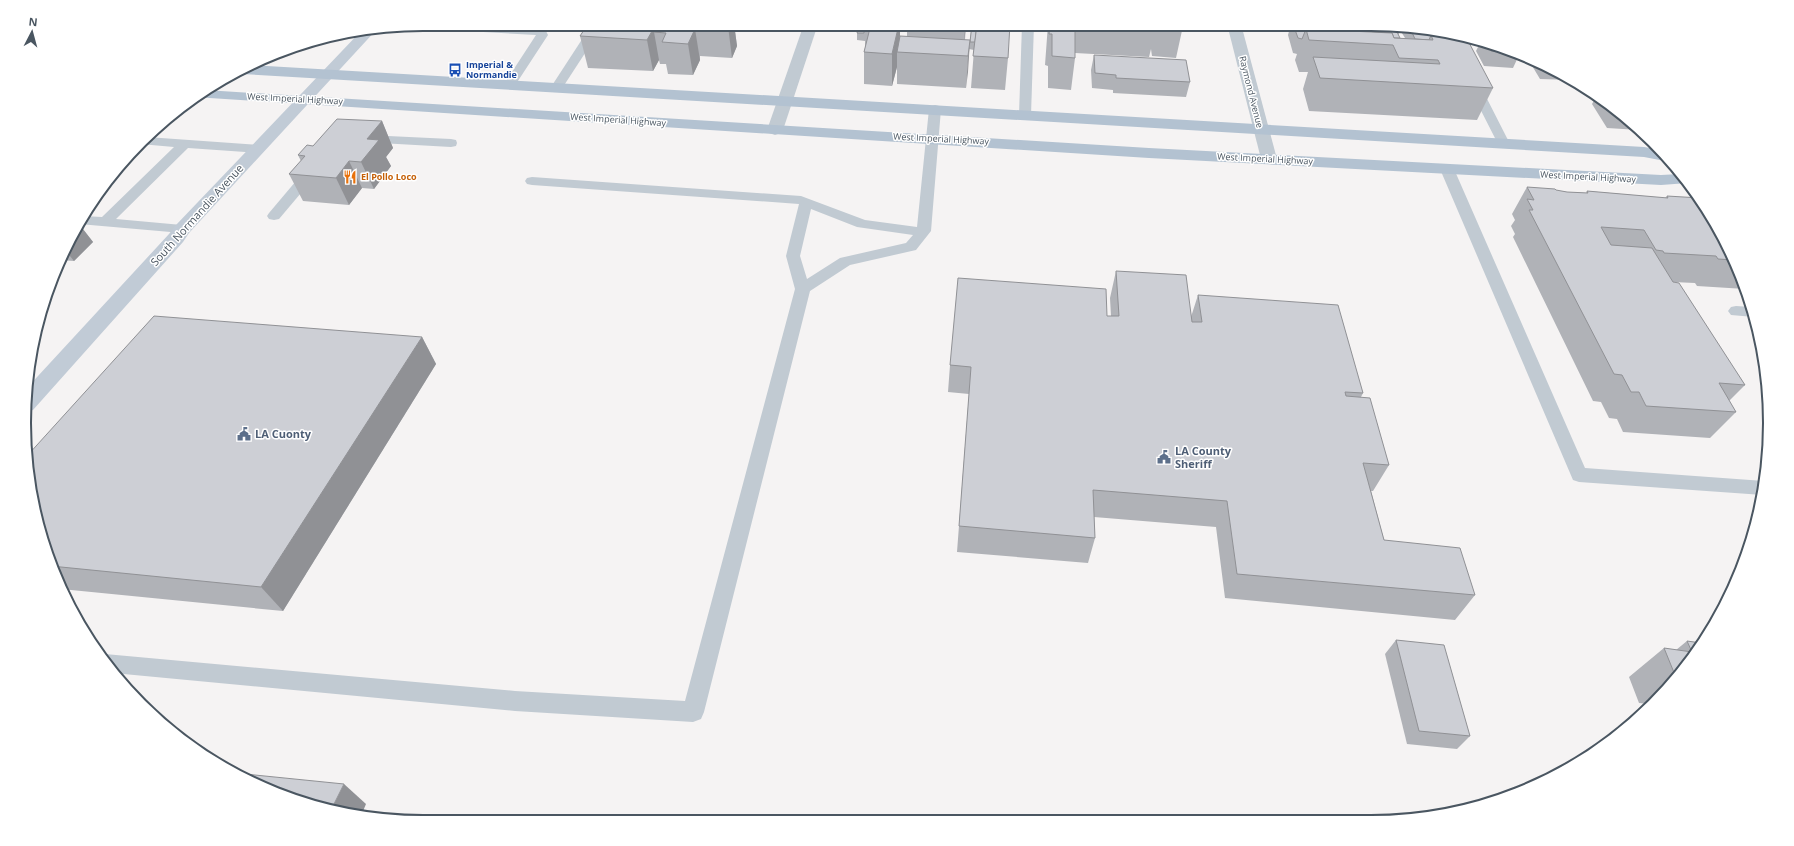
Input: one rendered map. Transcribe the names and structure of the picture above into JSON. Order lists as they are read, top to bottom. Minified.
{"streets":{"main road":["West Imperial Highway","South Normandie Avenue"],"street":["Raymond Avenue"]},"crossings":[["Raymond Avenue","West Imperial Highway"],["West Imperial Highway","South Normandie Avenue"]],"places":{"bus stop":["Imperial & Normandie"],"restaurant":["El Pollo Loco"],"public building":["LA Cuonty","LA County Sheriff"]},"north":"top"}
